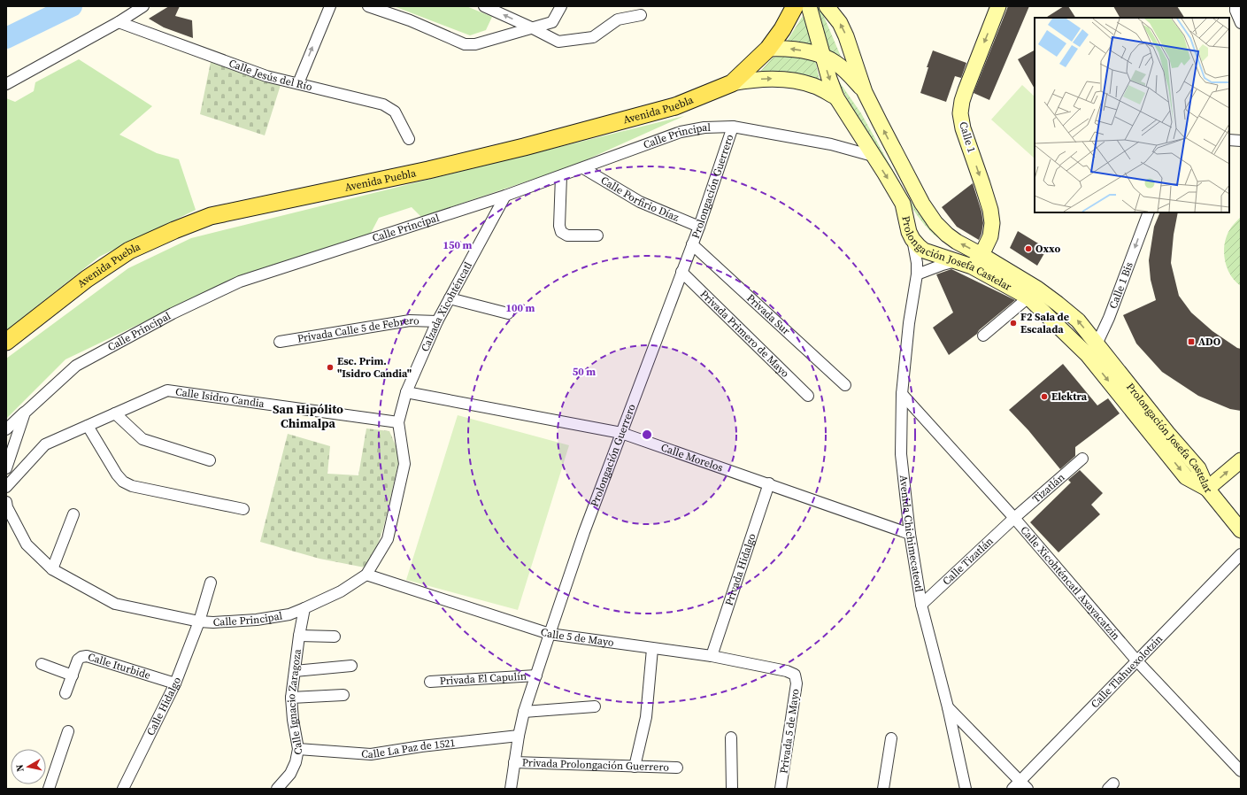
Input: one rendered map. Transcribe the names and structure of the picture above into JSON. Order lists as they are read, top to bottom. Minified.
{"streets":{"main road":["Avenida Puebla","Calle 1","Prolongación Josefa Castelar"],"street":["Calle Jesús del Río","Calle Principal","Prolongación Guerrero","Calle Porfirio Díaz","Calle 1 Bis","Calzada Xicohténcatl","Privada Sur","Privada Calle 5 de Febrero","Privada Primero de Mayo","Calle Isidro Candia","Calle Morelos","Tizatlán","Avenida Chichimecateotl","Calle Tizatlán","Privada Hidalgo","Calle Xicohténcatl Axayacatzin","Calle 5 de Mayo","Calle Iturbide","Calle Tlahuexolotzin","Privada El Capulín","Calle Ignacio Zaragoza","Calle Hidalgo","Privada 5 de Mayo","Calle La Paz de 1521","Privada Prolongación Guerrero"]},"crossings":[["Calle Principal","Prolongación Guerrero"],["Calle Principal","Calle Porfirio Díaz"],["Calle Principal","Prolongación Josefa Castelar"],["Calle Principal","Calzada Xicohténcatl"],["Calle Principal","Calle Isidro Candia"],["Calle Principal","Calle 5 de Mayo"],["Calle Principal","Calle Ignacio Zaragoza"],["Calle Principal","Calle Hidalgo"],["Calle 1","Prolongación Josefa Castelar"],["Prolongación Guerrero","Calle Porfirio Díaz"],["Prolongación Guerrero","Privada Sur"],["Prolongación Guerrero","Privada Primero de Mayo"],["Prolongación Guerrero","Calle Morelos"],["Prolongación Guerrero","Calle 5 de Mayo"],["Prolongación Guerrero","Privada El Capulín"],["Prolongación Guerrero","Calle La Paz de 1521"],["Prolongación Guerrero","Privada Prolongación Guerrero"],["Prolongación Josefa Castelar","Calle 1 Bis"],["Prolongación Josefa Castelar","Avenida Chichimecateotl"],["Calzada Xicohténcatl","Privada Calle 5 de Febrero"],["Calzada Xicohténcatl","Calle Isidro Candia"],["Calzada Xicohténcatl","Calle Morelos"],["Calle Morelos","Avenida Chichimecateotl"],["Calle Morelos","Privada Hidalgo"],["Tizatlán","Calle Tizatlán"],["Tizatlán","Calle Xicohténcatl Axayacatzin"],["Avenida Chichimecateotl","Calle Tizatlán"],["Avenida Chichimecateotl","Calle Xicohténcatl Axayacatzin"],["Calle Tizatlán","Calle Xicohténcatl Axayacatzin"],["Privada Hidalgo","Calle 5 de Mayo"],["Calle Xicohténcatl Axayacatzin","Calle Tlahuexolotzin"],["Calle 5 de Mayo","Privada 5 de Mayo"],["Calle Iturbide","Calle Hidalgo"],["Calle Ignacio Zaragoza","Calle La Paz de 1521"]],"one_way":["Calle 1","Calle 1 Bis"],"districts":["San Hipólito Chimalpa"],"places":{"other":["Oxxo","F2 Sala de Escalada","Esc. Prim. \"Isidro Candia\"","Elektra"],"transit":["ADO"]},"north":"left","rings":["150 m","100 m","50 m"]}
